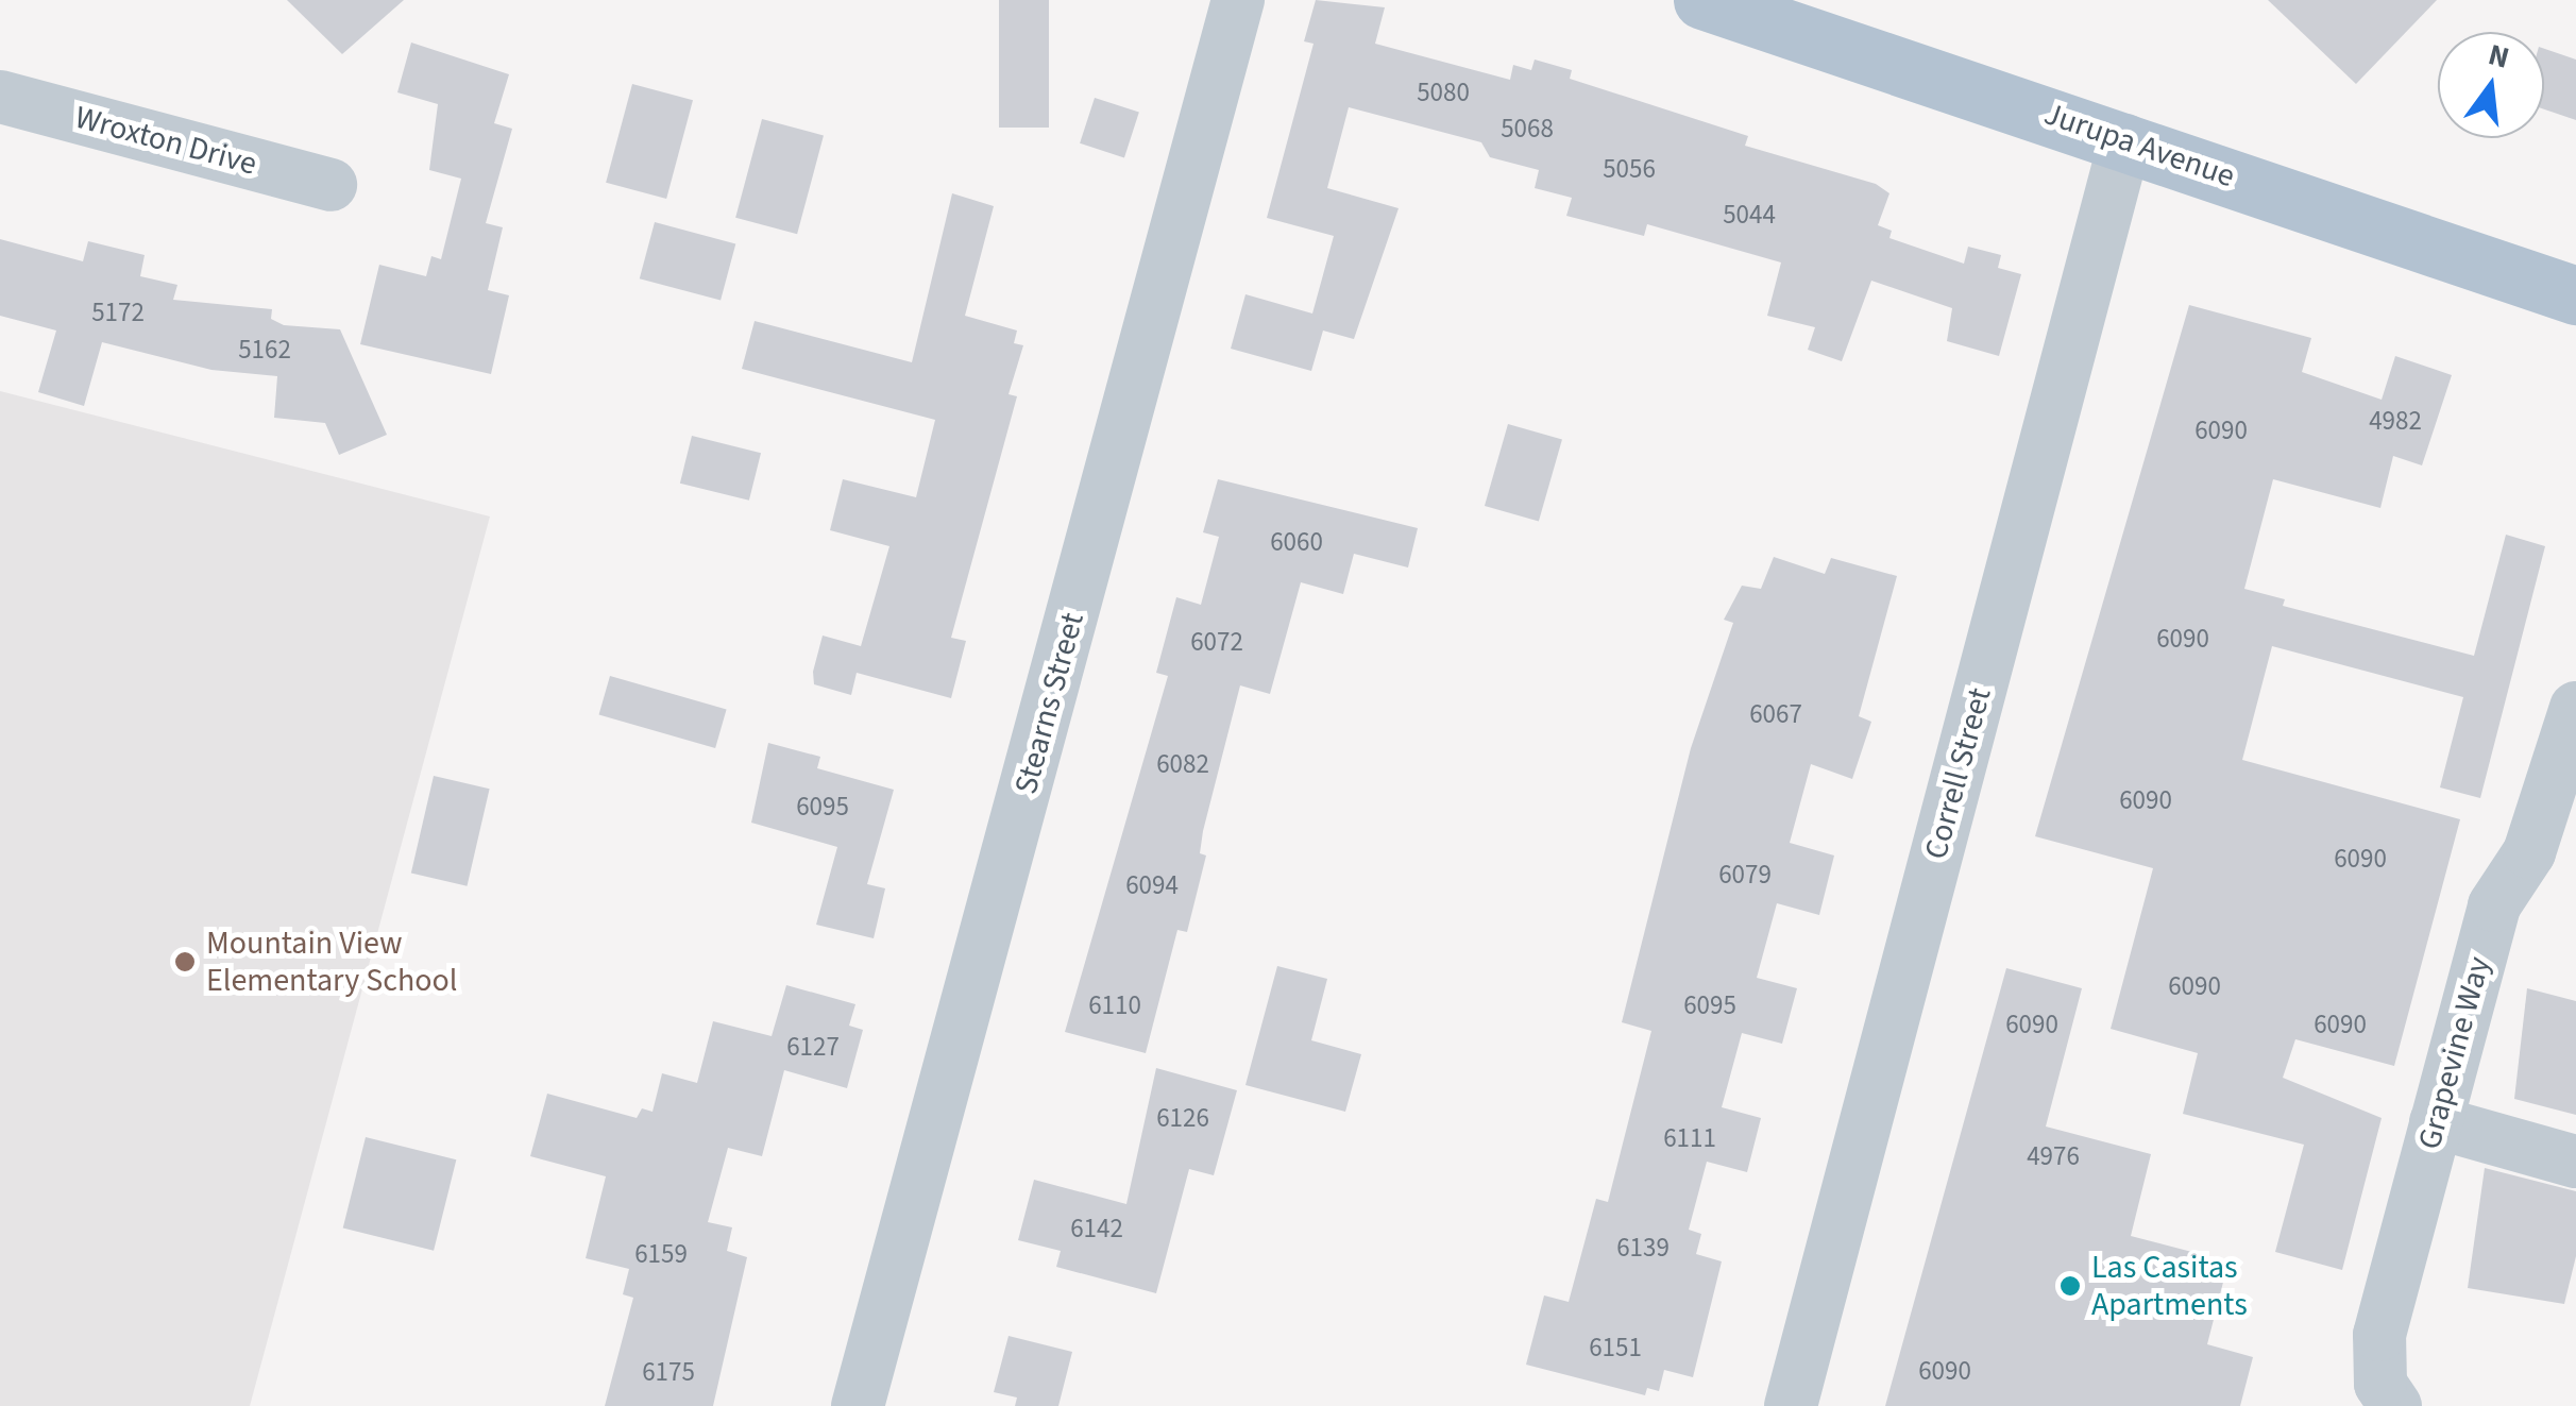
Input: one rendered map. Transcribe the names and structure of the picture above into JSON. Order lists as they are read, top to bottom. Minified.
{"streets":{"main road":["Jurupa Avenue"],"street":["Wroxton Drive","Stearns Street","Correll Street","Grapevine Way"]},"crossings":[["Jurupa Avenue","Correll Street"]],"places":["Mountain View Elementary School","Las Casitas Apartments"],"house_numbers":["5080","5068","5056","5044","5172","5162","4982","6090","6060","6090","6072","6067","6082","6090","6095","6090","6079","6094","6090","6110","6095","6090","6090","6127","6126","6111","4976","6142","6139","6159","6151","6090","6175"],"north":"top"}
